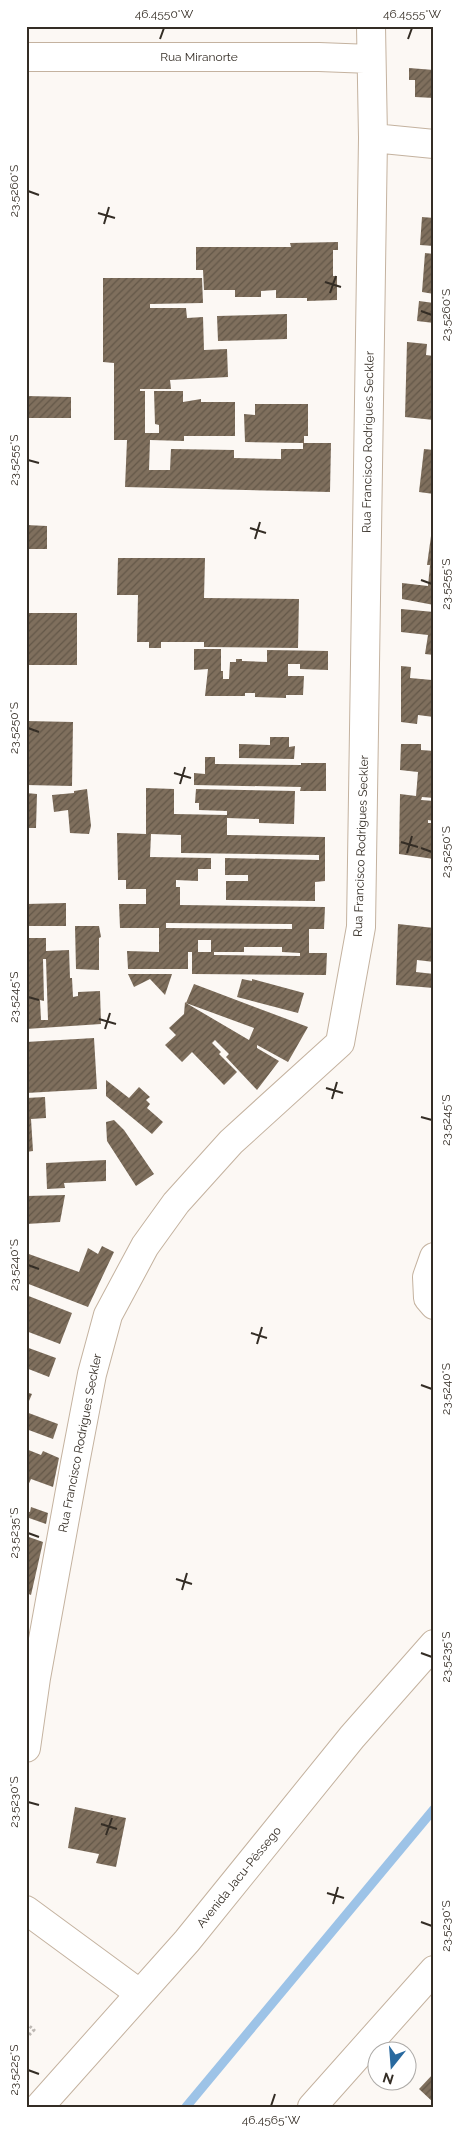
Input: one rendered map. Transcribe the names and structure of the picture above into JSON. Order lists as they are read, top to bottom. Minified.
{"streets":{"main road":["Rua Miranorte","Rua Francisco Rodrigues Seckler","Avenida Jacu-Pêssego"]},"crossings":[["Rua Miranorte","Rua Francisco Rodrigues Seckler"]],"north":"bottom","coordinates":["46.4550°W","46.4555°W","23.5260°S","23.5255°S","23.5250°S","23.5245°S","23.5240°S","23.5235°S","23.5230°S","23.5225°S","46.4565°W"]}
